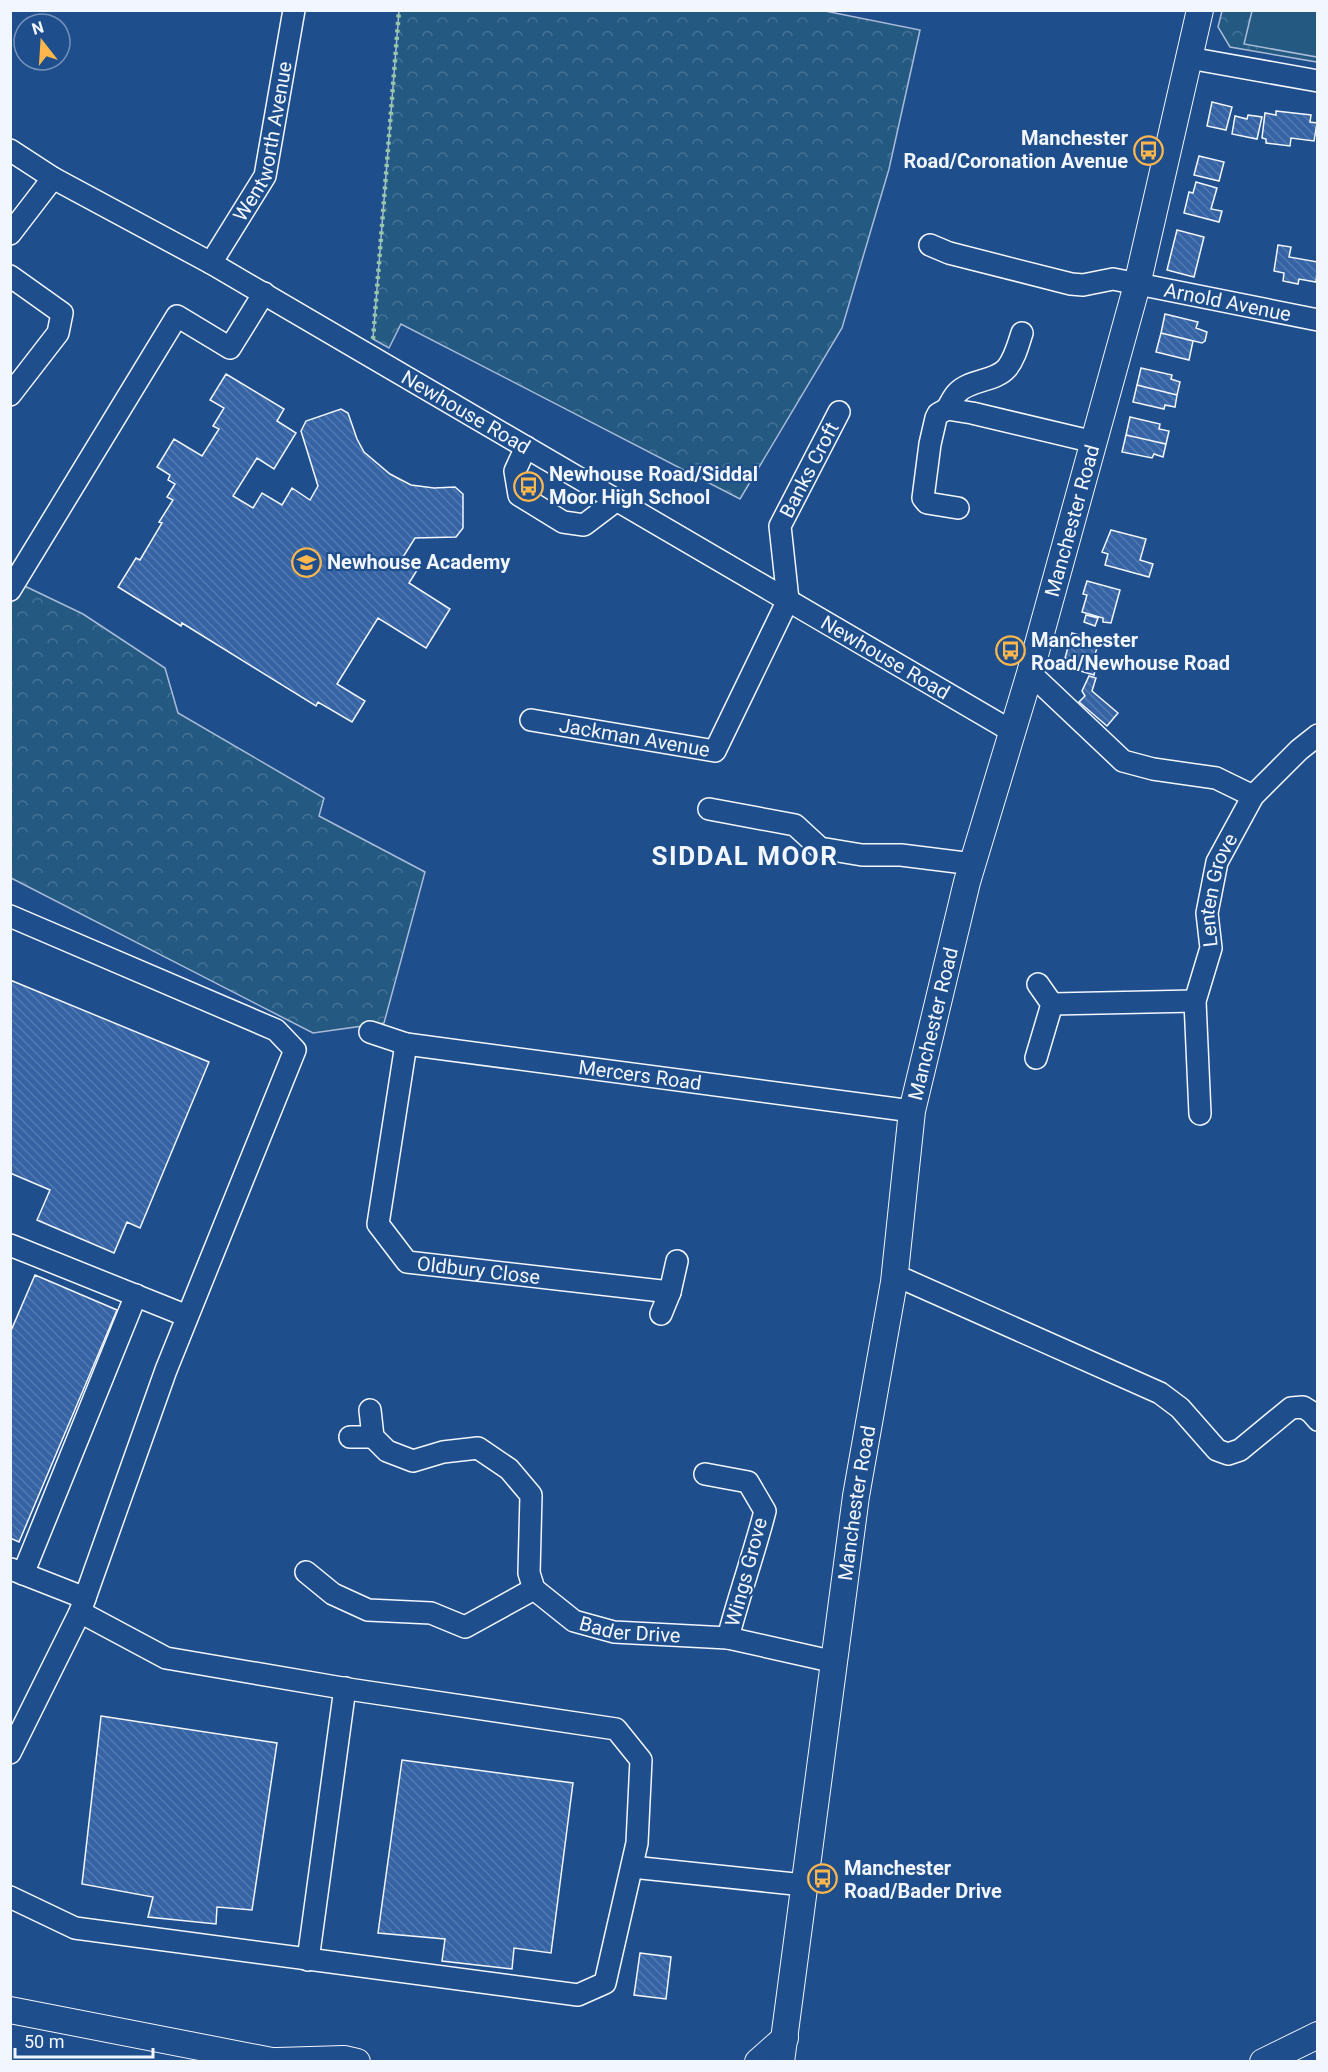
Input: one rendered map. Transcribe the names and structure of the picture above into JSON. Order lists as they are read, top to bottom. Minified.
{"streets":{"main road":["Manchester Road"],"street":["Wentworth Avenue","Arnold Avenue","Newhouse Road","Banks Croft","Jackman Avenue","Lenten Grove","Mercers Road","Oldbury Close","Wings Grove","Bader Drive"]},"crossings":[["Wentworth Avenue","Newhouse Road"],["Arnold Avenue","Manchester Road"],["Newhouse Road","Banks Croft"],["Newhouse Road","Manchester Road"],["Newhouse Road","Jackman Avenue"],["Banks Croft","Jackman Avenue"],["Manchester Road","Mercers Road"],["Manchester Road","Bader Drive"],["Mercers Road","Oldbury Close"],["Wings Grove","Bader Drive"]],"districts":["SIDDAL MOOR"],"places":{"bus stop":["Manchester Road/Coronation Avenue","Newhouse Road/Siddal Moor High School","Manchester Road/Newhouse Road","Manchester Road/Bader Drive"],"school or university":["Newhouse Academy"]},"scale_bar":"50 m","north":"top"}
